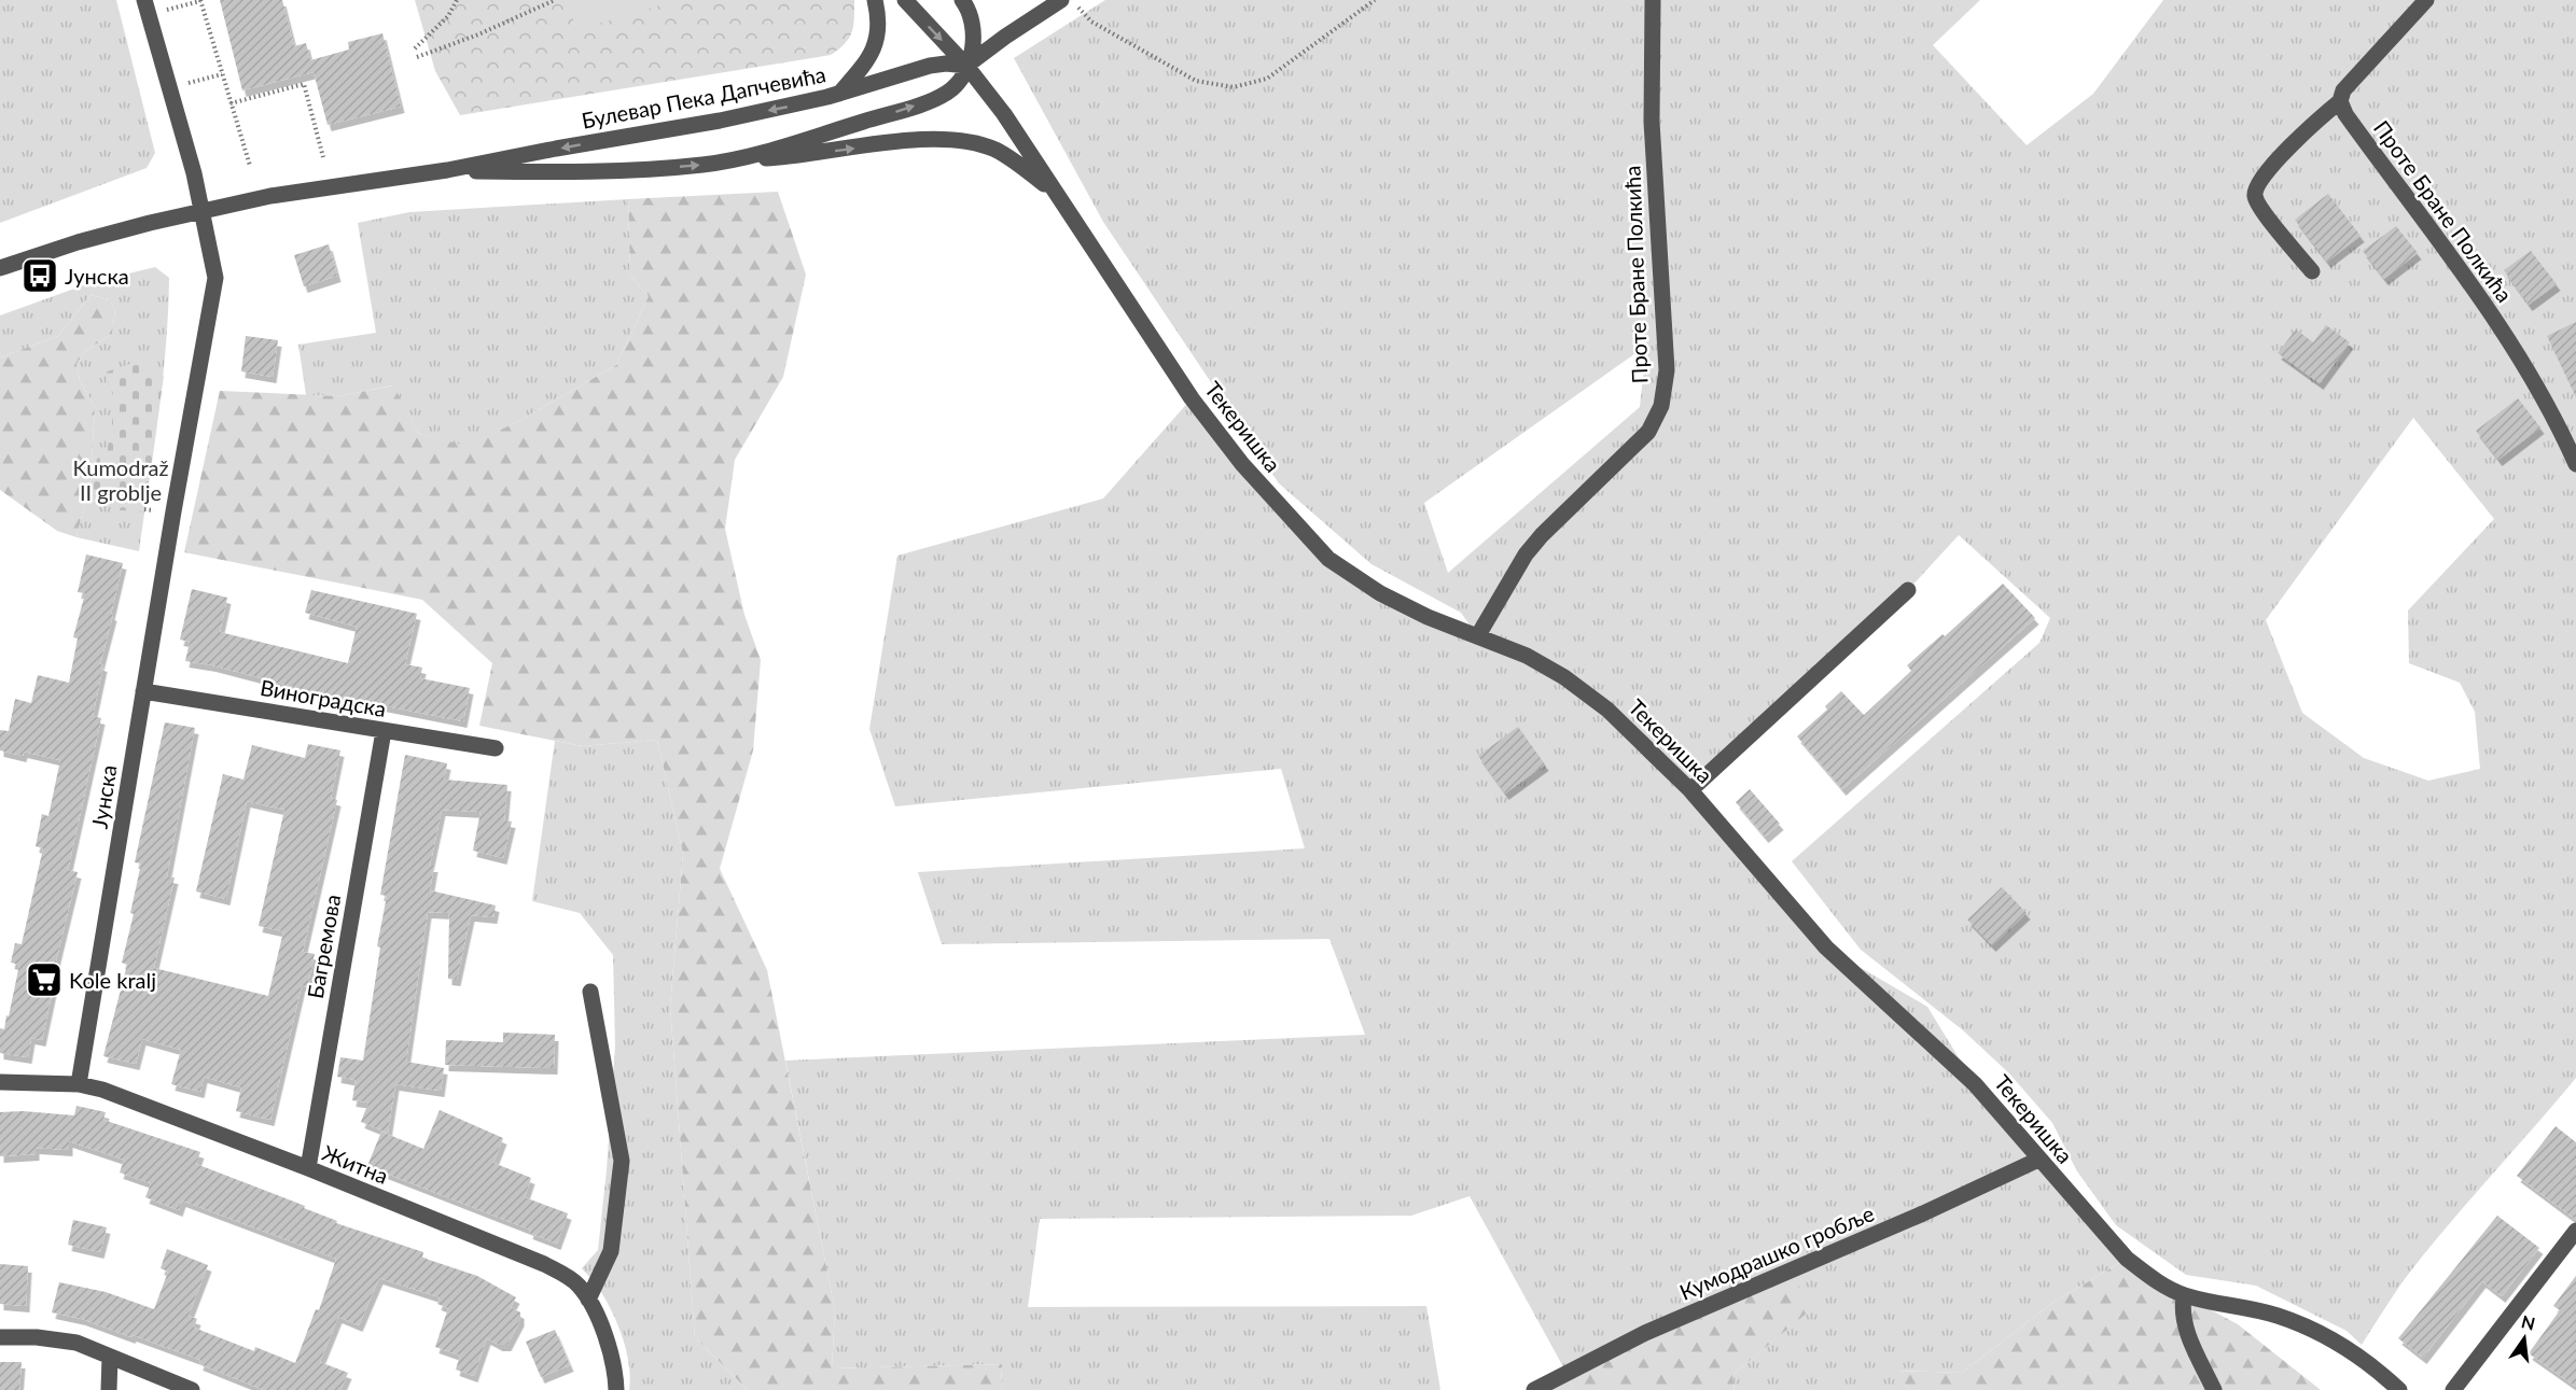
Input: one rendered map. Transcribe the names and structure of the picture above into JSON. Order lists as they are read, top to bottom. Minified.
{"streets":{"street":["Булевар Пека Дапчевића","Проте Бране Полкића","Текеришка","Виноградска","Јунска","Багремова","Житна","Кумодрашко гробље"]},"crossings":[["Булевар Пека Дапчевића","Текеришка"],["Булевар Пека Дапчевића","Јунска"],["Проте Бране Полкића","Текеришка"],["Текеришка","Кумодрашко гробље"],["Виноградска","Јунска"],["Виноградска","Багремова"],["Јунска","Житна"],["Багремова","Житна"]],"parks":["Kumodraž II groblje"],"places":{"bus stop":["Јунска"],"supermarket":["Kole kralj"]},"north":"top"}
